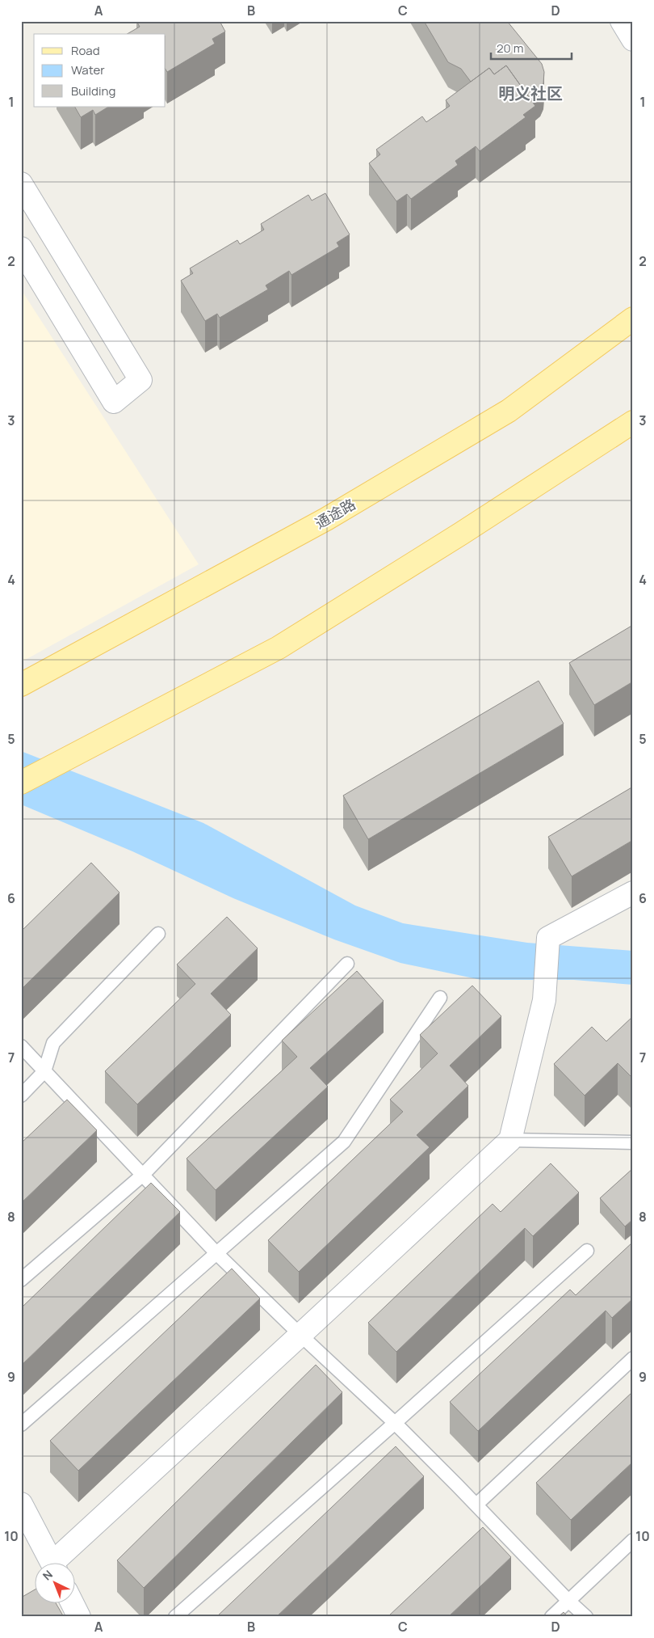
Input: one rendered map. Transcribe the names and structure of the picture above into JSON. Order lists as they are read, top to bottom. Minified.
{"streets":{"main road":["通途路"]},"districts":["明义社区"],"legend":["Road","Water","Building"],"scale_bar":"20 m","north":"top left","grid":{"columns":["A","B","C","D"],"rows":["1","2","3","4","5","6","7","8","9","10"]}}
